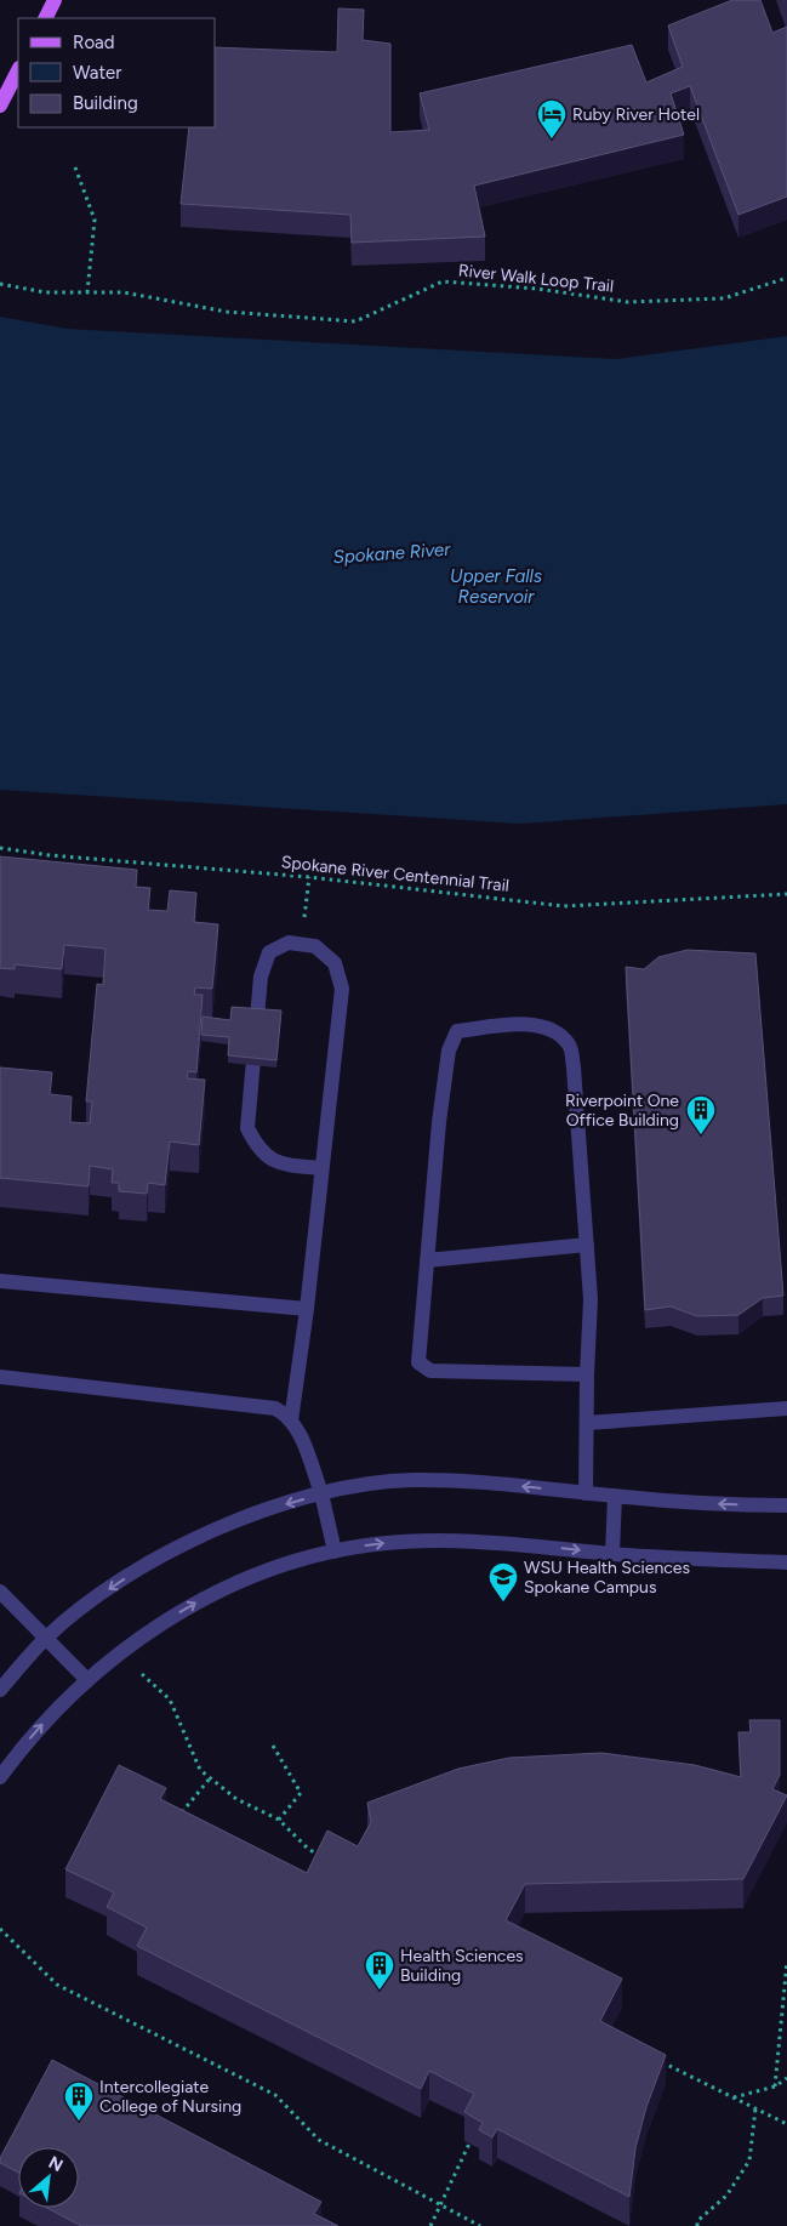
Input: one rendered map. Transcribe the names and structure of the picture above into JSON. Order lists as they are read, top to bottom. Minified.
{"streets":{"path":["River Walk Loop Trail","Spokane River Centennial Trail"]},"water":["Spokane River","Upper Falls Reservoir"],"places":{"hotel":["Ruby River Hotel"],"building":["Riverpoint One Office Building","Health Sciences Building","Intercollegiate College of Nursing"],"school or university":["WSU Health Sciences Spokane Campus"]},"legend":["Road","Water","Building"],"north":"top right"}
